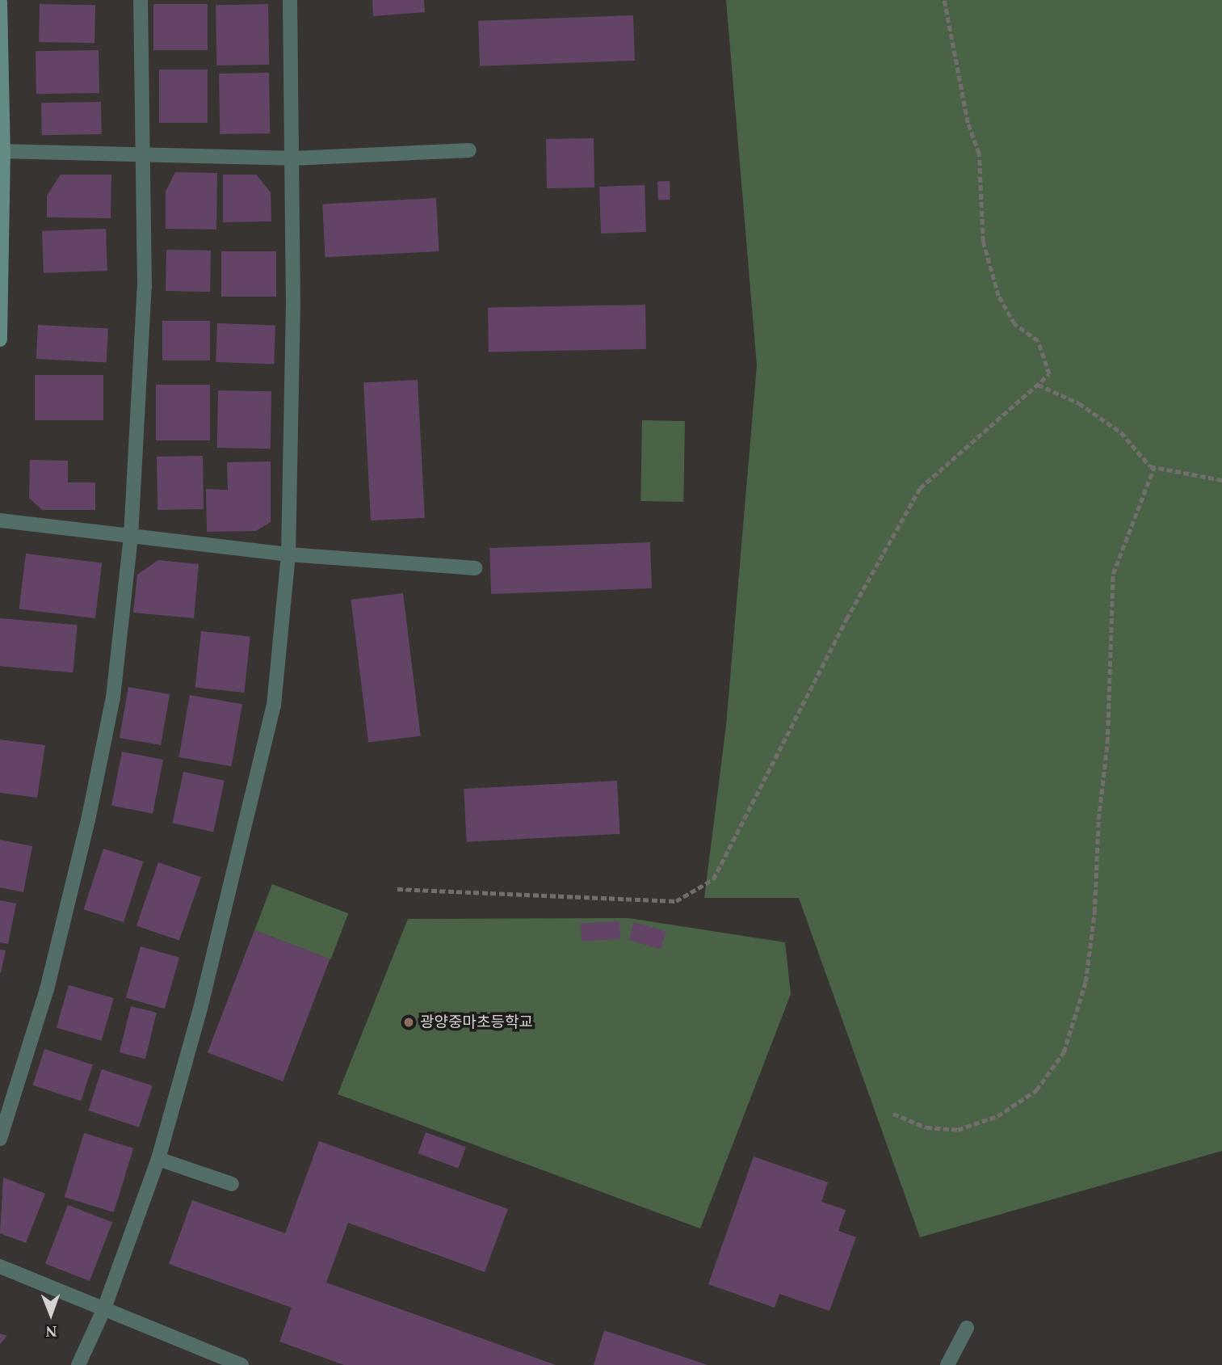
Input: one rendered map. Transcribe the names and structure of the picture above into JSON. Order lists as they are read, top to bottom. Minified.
{"places":["광양중마초등학교"],"north":"bottom"}
